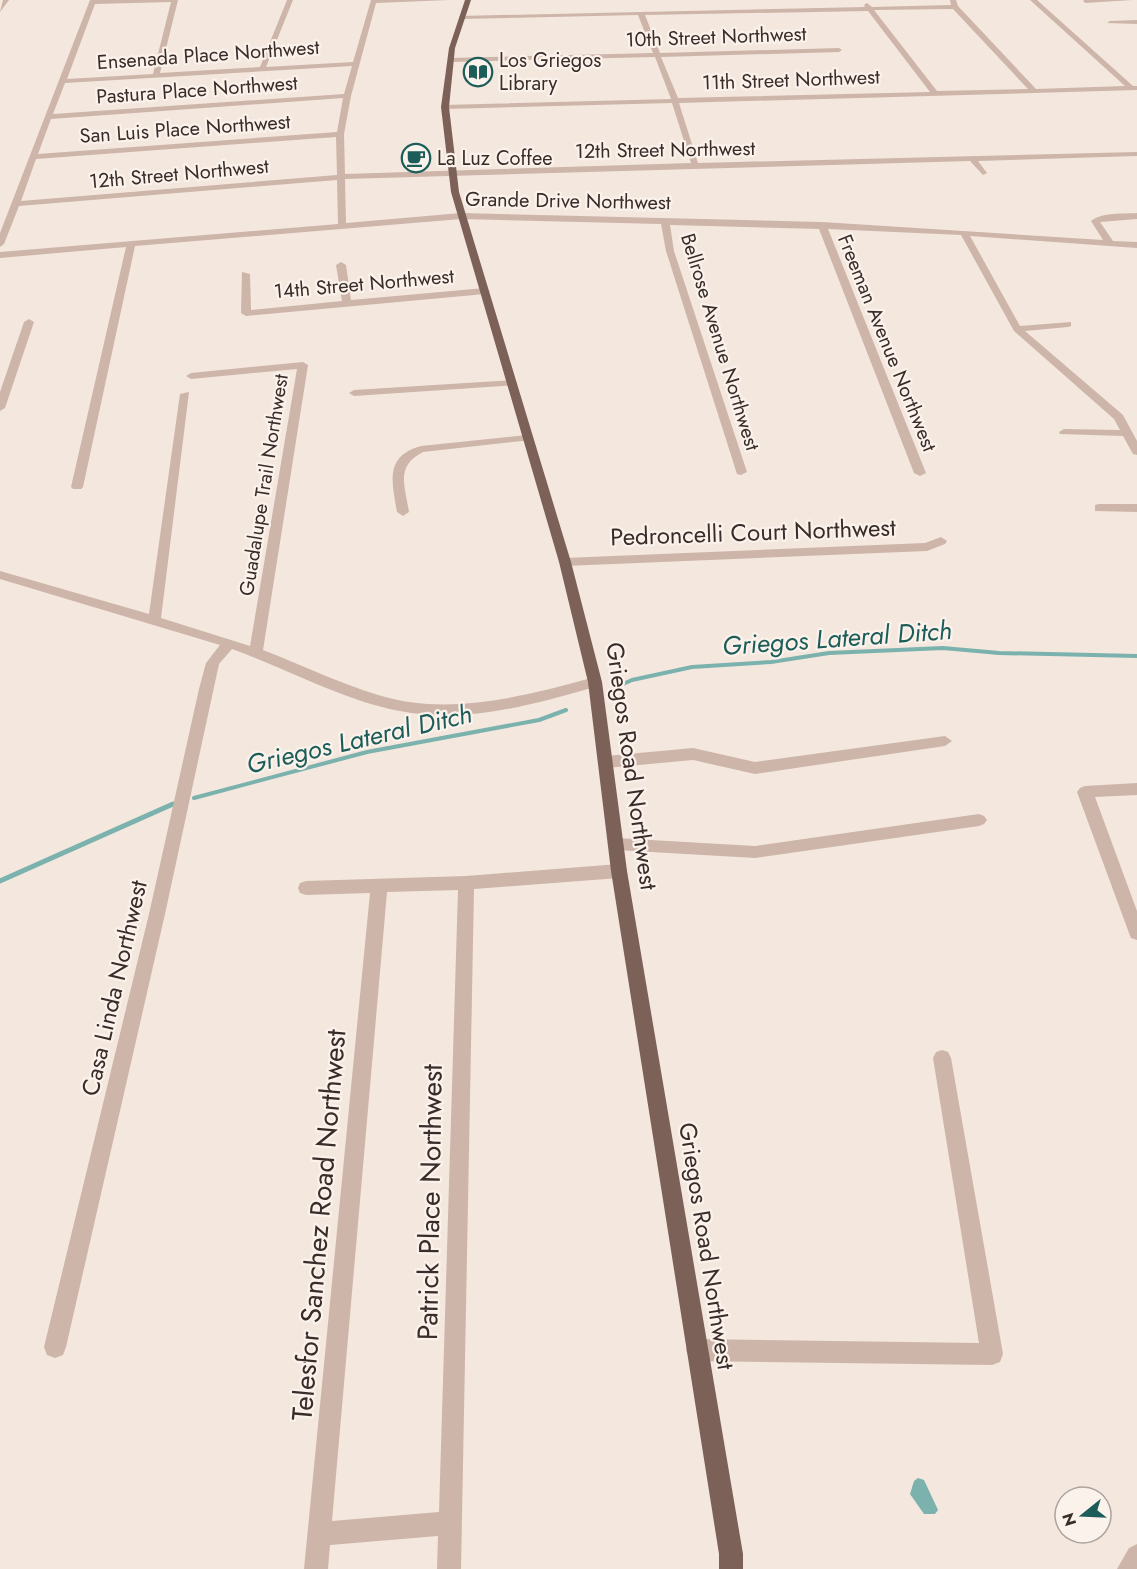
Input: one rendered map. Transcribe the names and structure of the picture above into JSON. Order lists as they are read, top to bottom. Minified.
{"streets":{"main road":["Griegos Road Northwest"],"street":["10th Street Northwest","Ensenada Place Northwest","11th Street Northwest","Pastura Place Northwest","San Luis Place Northwest","12th Street Northwest","Grande Drive Northwest","14th Street Northwest","Bellrose Avenue Northwest","Freeman Avenue Northwest","Guadalupe Trail Northwest","Pedroncelli Court Northwest","Casa Linda Northwest","Patrick Place Northwest","Telesfor Sanchez Road Northwest"]},"crossings":[["10th Street Northwest","Griegos Road Northwest"],["11th Street Northwest","Griegos Road Northwest"],["12th Street Northwest","Griegos Road Northwest"],["Grande Drive Northwest","Bellrose Avenue Northwest"],["Grande Drive Northwest","Freeman Avenue Northwest"],["Grande Drive Northwest","Griegos Road Northwest"],["14th Street Northwest","Griegos Road Northwest"],["Pedroncelli Court Northwest","Griegos Road Northwest"]],"water":["Griegos Lateral Ditch"],"places":{"library":["Los Griegos Library"],"cafe":["La Luz Coffee"]},"north":"left"}
